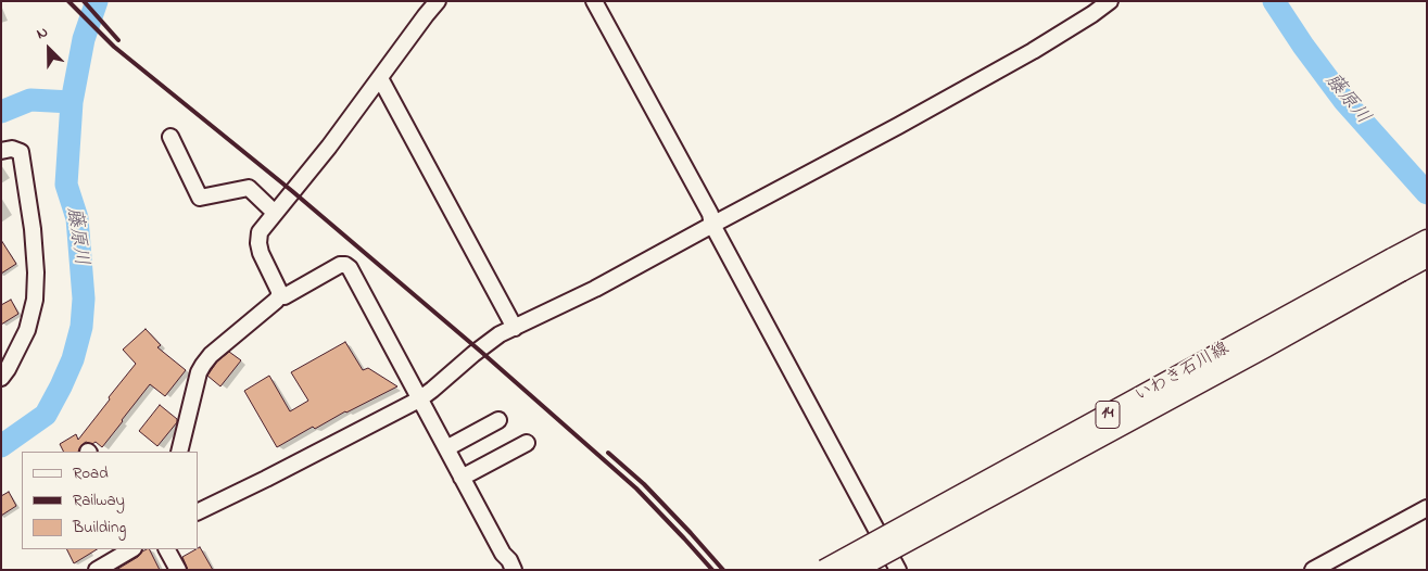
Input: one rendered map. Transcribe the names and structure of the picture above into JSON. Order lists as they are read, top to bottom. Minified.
{"streets":{"main road":["いわき石川線","14"]},"water":["藤原川"],"legend":["Road","Railway","Building"],"north":"top left"}
